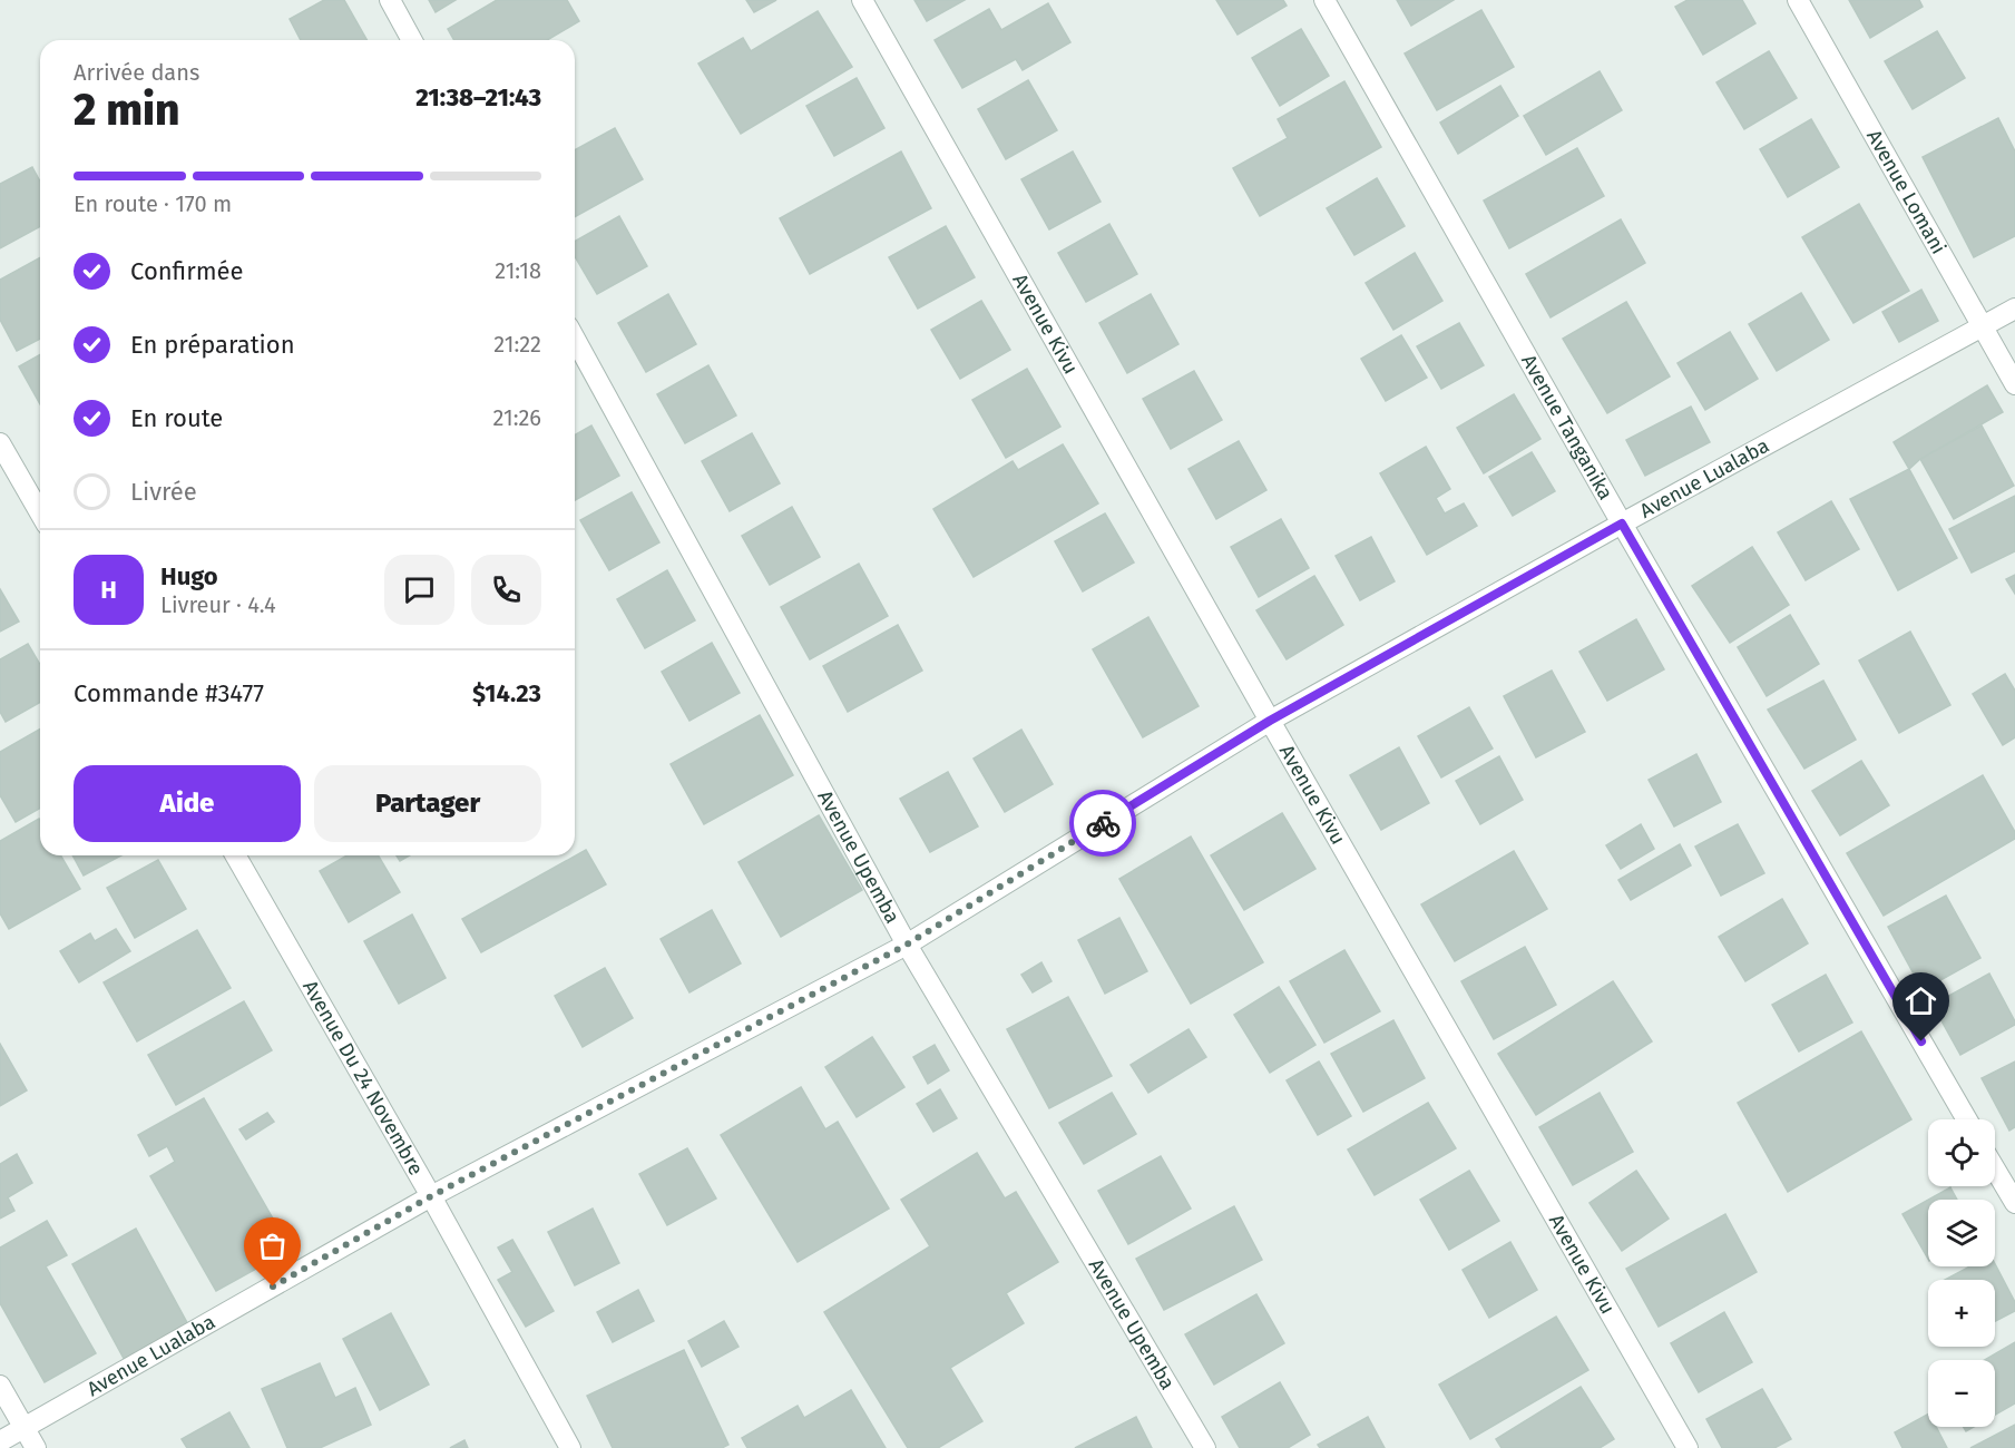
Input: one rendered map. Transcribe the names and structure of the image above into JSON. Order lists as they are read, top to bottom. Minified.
{"streets":{"street":["Avenue Lomani","Avenue Kivu","Avenue Tanganika","Avenue Lualaba","Avenue Upemba","Avenue Du 24 Novembre"]},"crossings":[["Avenue Lomani","Avenue Lualaba"],["Avenue Kivu","Avenue Lualaba"],["Avenue Tanganika","Avenue Lualaba"],["Avenue Lualaba","Avenue Upemba"],["Avenue Lualaba","Avenue Du 24 Novembre"]],"page":{"heading":["2 min","Arrivée dans","21:38–21:43"],"panel":["Hugo","Livreur · 4.4","Commande #3477","$14.23"],"bar":"En route · 170 m","list":[["Confirmée","21:18"],["En préparation","21:22"],["En route","21:26"],"Livrée"],"round":"H","buttons":["Aide","Partager"],"map_buttons":["+","−"]}}
